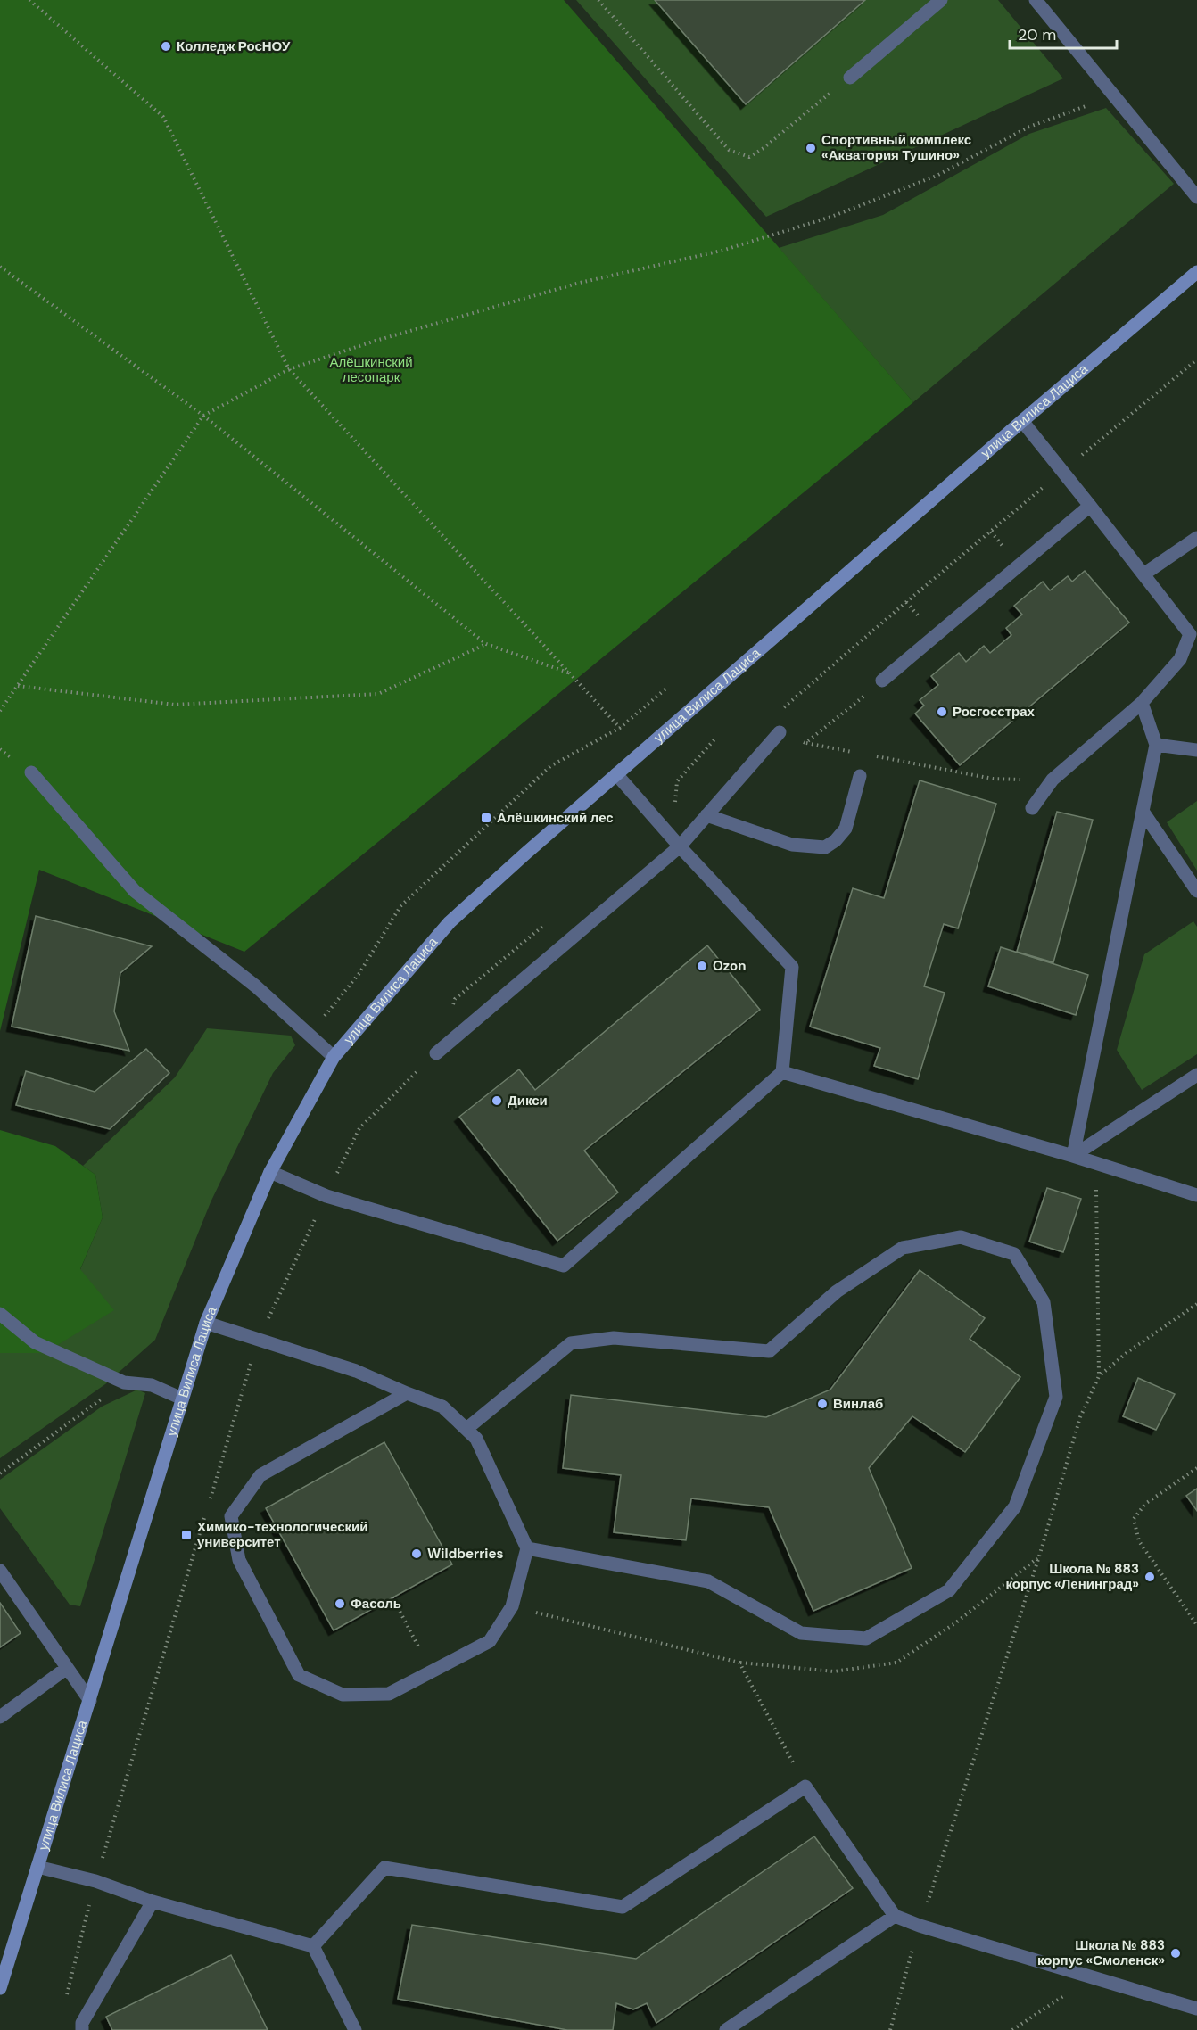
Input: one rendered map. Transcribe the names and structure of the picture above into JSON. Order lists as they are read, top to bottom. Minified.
{"streets":{"main road":["улица Вилиса Лациса"]},"parks":["Алёшкинский лесопарк"],"places":{"other":["Колледж РосНОУ","Спортивный комплекс «Акватория Тушино»","Росгосстрах","Ozon","Дикси","Винлаб","Wildberries","Школа № 883 корпус «Ленинград»","Фасоль","Школа № 883 корпус «Смоленск»"],"transit":["Алёшкинский лес","Химико-технологический университет"]},"scale_bar":"20 m"}
